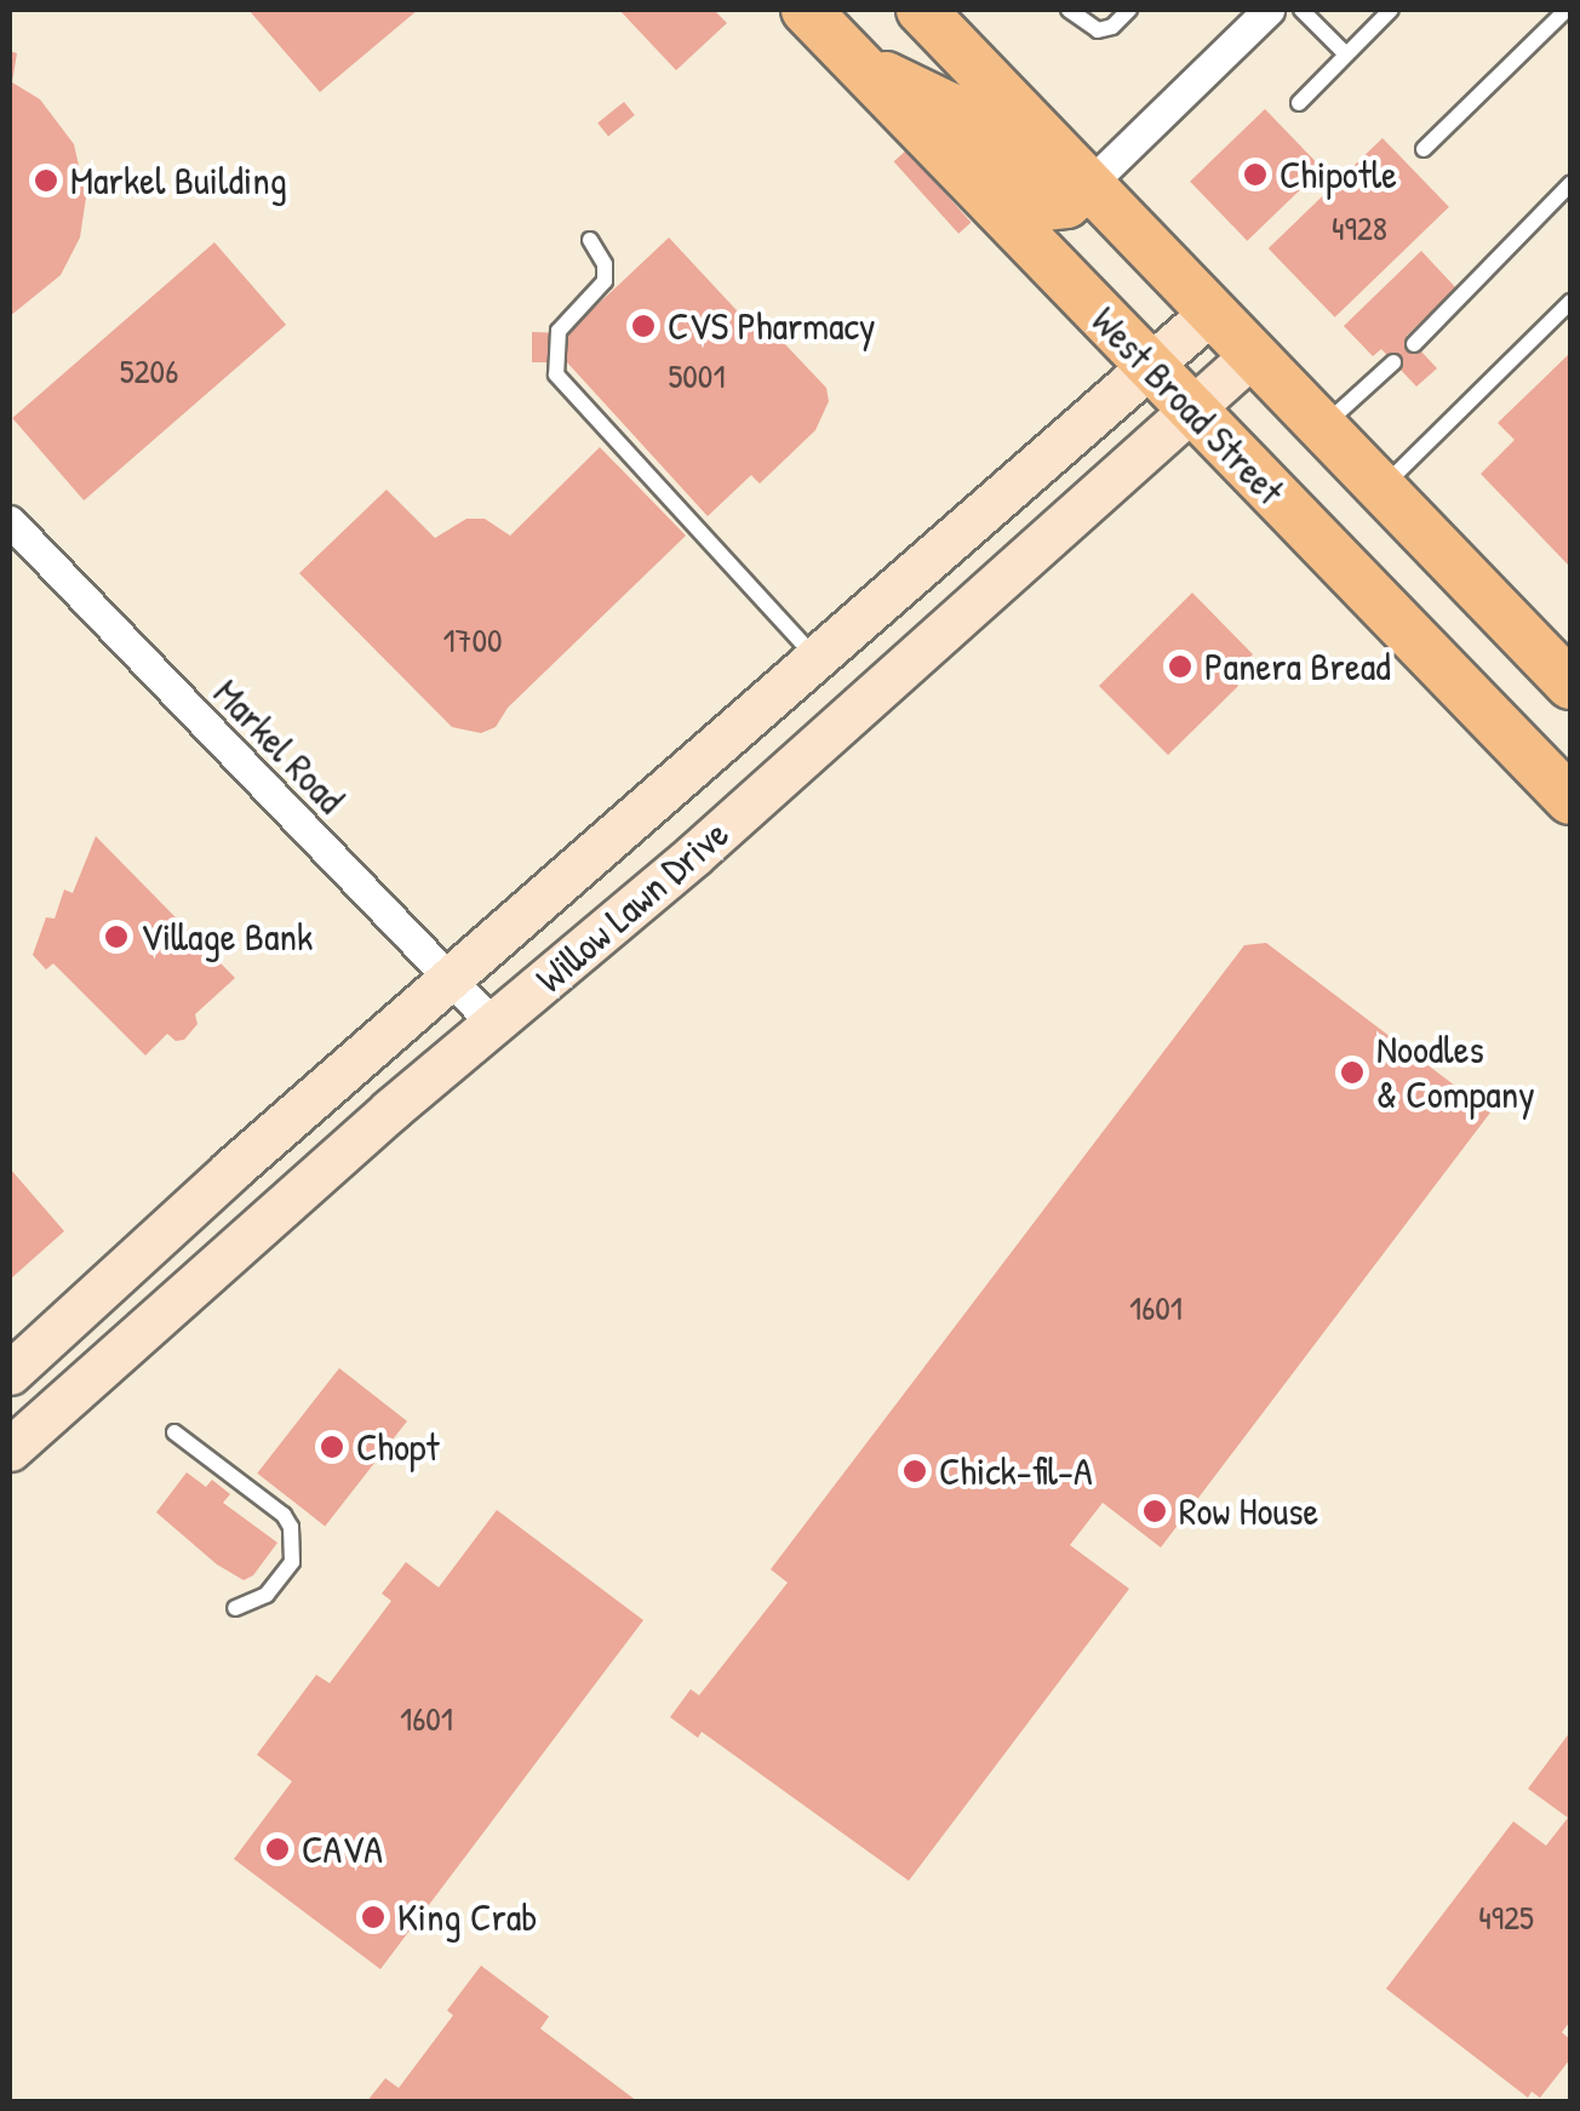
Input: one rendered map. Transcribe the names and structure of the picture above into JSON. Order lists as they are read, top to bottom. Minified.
{"streets":{"main road":["West Broad Street","Willow Lawn Drive"],"street":["Markel Road"]},"crossings":[["West Broad Street","Willow Lawn Drive"],["Markel Road","Willow Lawn Drive"]],"places":["Chipotle","Markel Building","CVS Pharmacy","Panera Bread","Village Bank","Noodles & Company","Chopt","Chick-fil-A","Row House","CAVA","King Crab"],"house_numbers":["4928","5206","5001","1700","1601","1601","4925"]}
